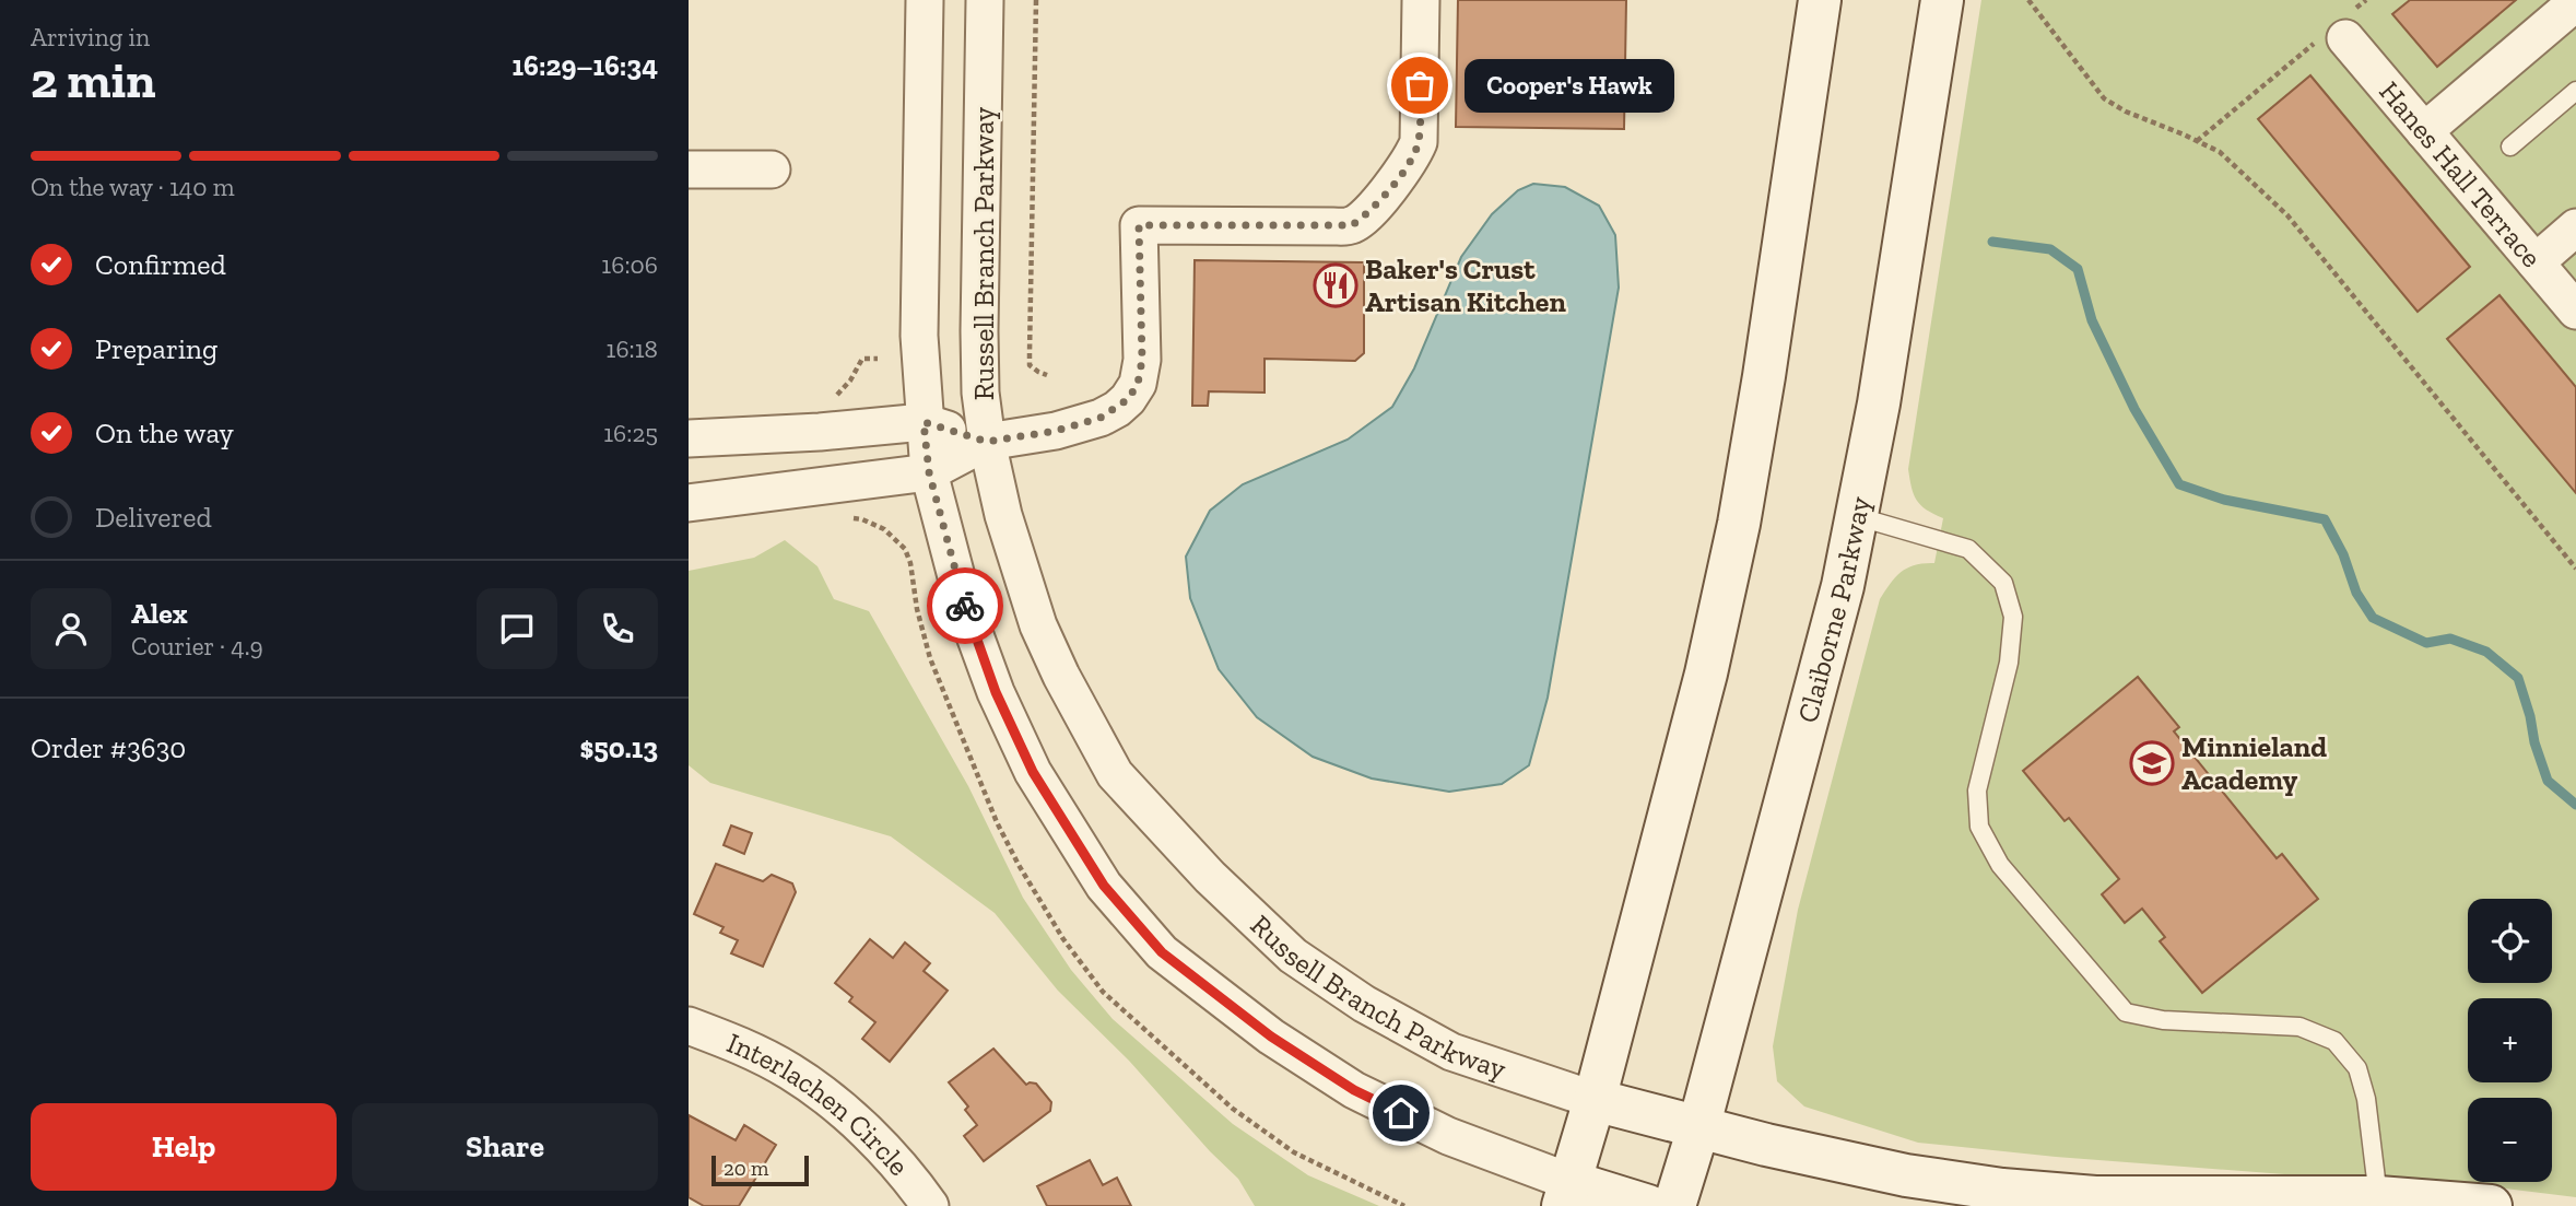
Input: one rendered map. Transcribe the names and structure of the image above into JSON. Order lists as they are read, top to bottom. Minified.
{"streets":{"main road":["Russell Branch Parkway","Claiborne Parkway"],"street":["Hanes Hall Terrace","Interlachen Circle"]},"crossings":[["Russell Branch Parkway","Claiborne Parkway"]],"places":{"other":["Cooper's Hawk"],"restaurant":["Baker's Crust Artisan Kitchen"],"school or university":["Minnieland Academy"]},"scale_bar":"20 m","page":{"heading":["2 min","Arriving in","16:29–16:34"],"panel":["Alex","Courier · 4.9","Order #3630","$50.13"],"bubble":"Cooper's Hawk","bar":"On the way · 140 m","list":[["Confirmed","16:06"],["Preparing","16:18"],["On the way","16:25"],"Delivered"],"map_buttons":["+","−"],"buttons":["Help","Share"],"scale":"20 m"}}
